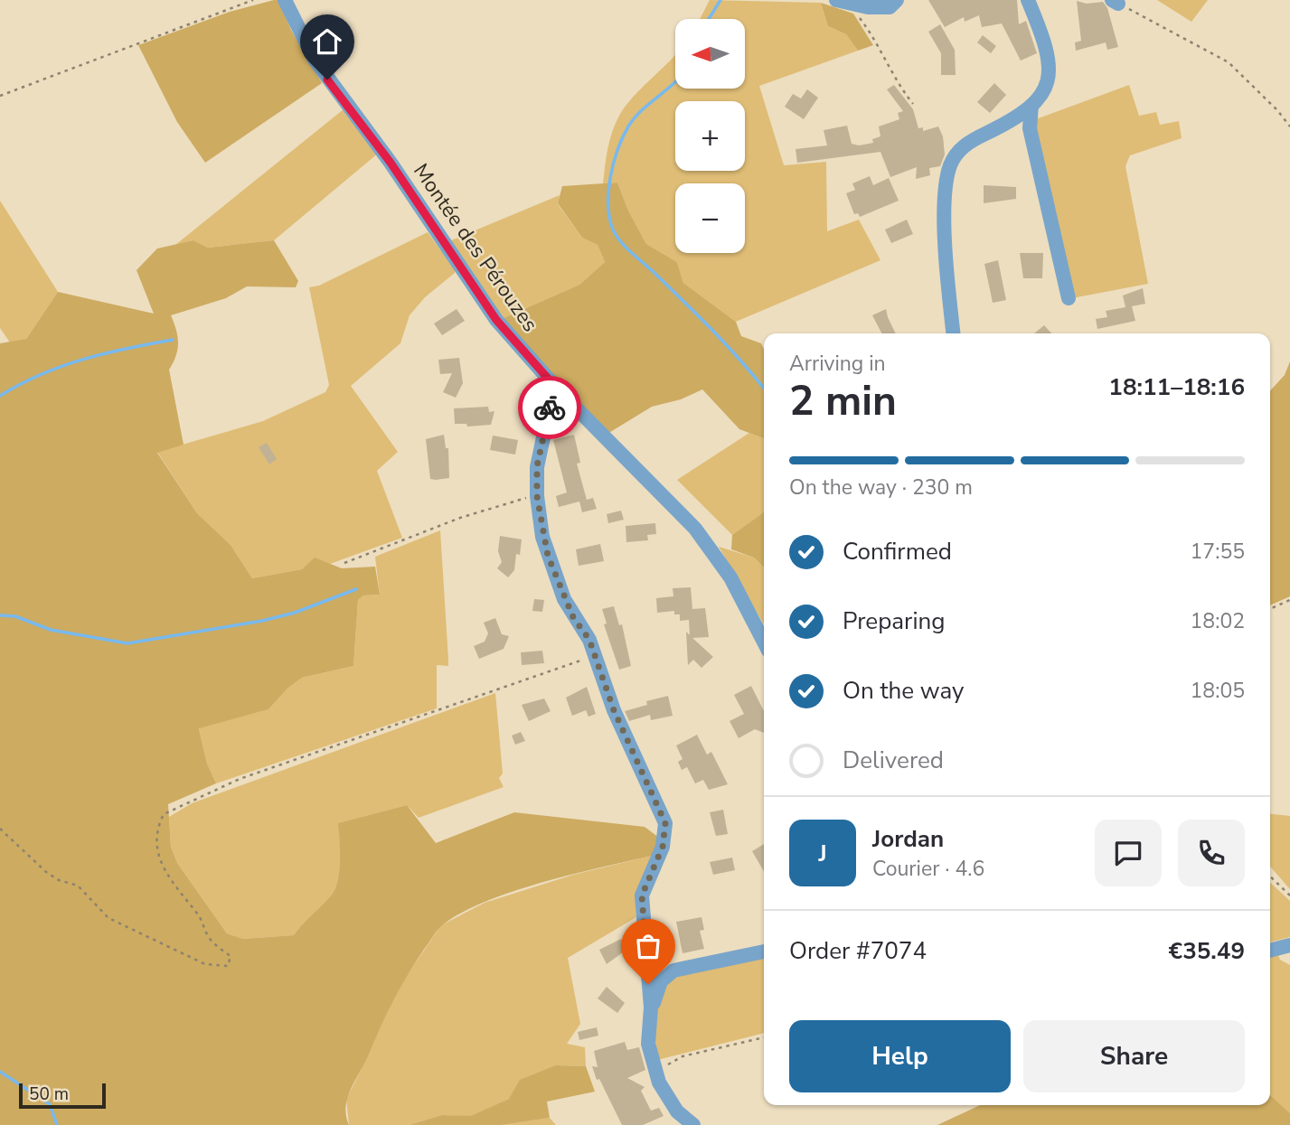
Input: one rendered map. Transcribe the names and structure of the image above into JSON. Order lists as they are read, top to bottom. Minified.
{"streets":{"street":["Montée des Pérouzes"]},"scale_bar":"50 m","north":"left","page":{"map_buttons":["+","−"],"heading":["2 min","Arriving in","18:11–18:16"],"panel":["Jordan","Courier · 4.6","Order #7074","€35.49"],"bar":"On the way · 230 m","list":[["Confirmed","17:55"],["Preparing","18:02"],["On the way","18:05"],"Delivered"],"round":"J","buttons":["Help","Share"],"scale":"50 m"}}
